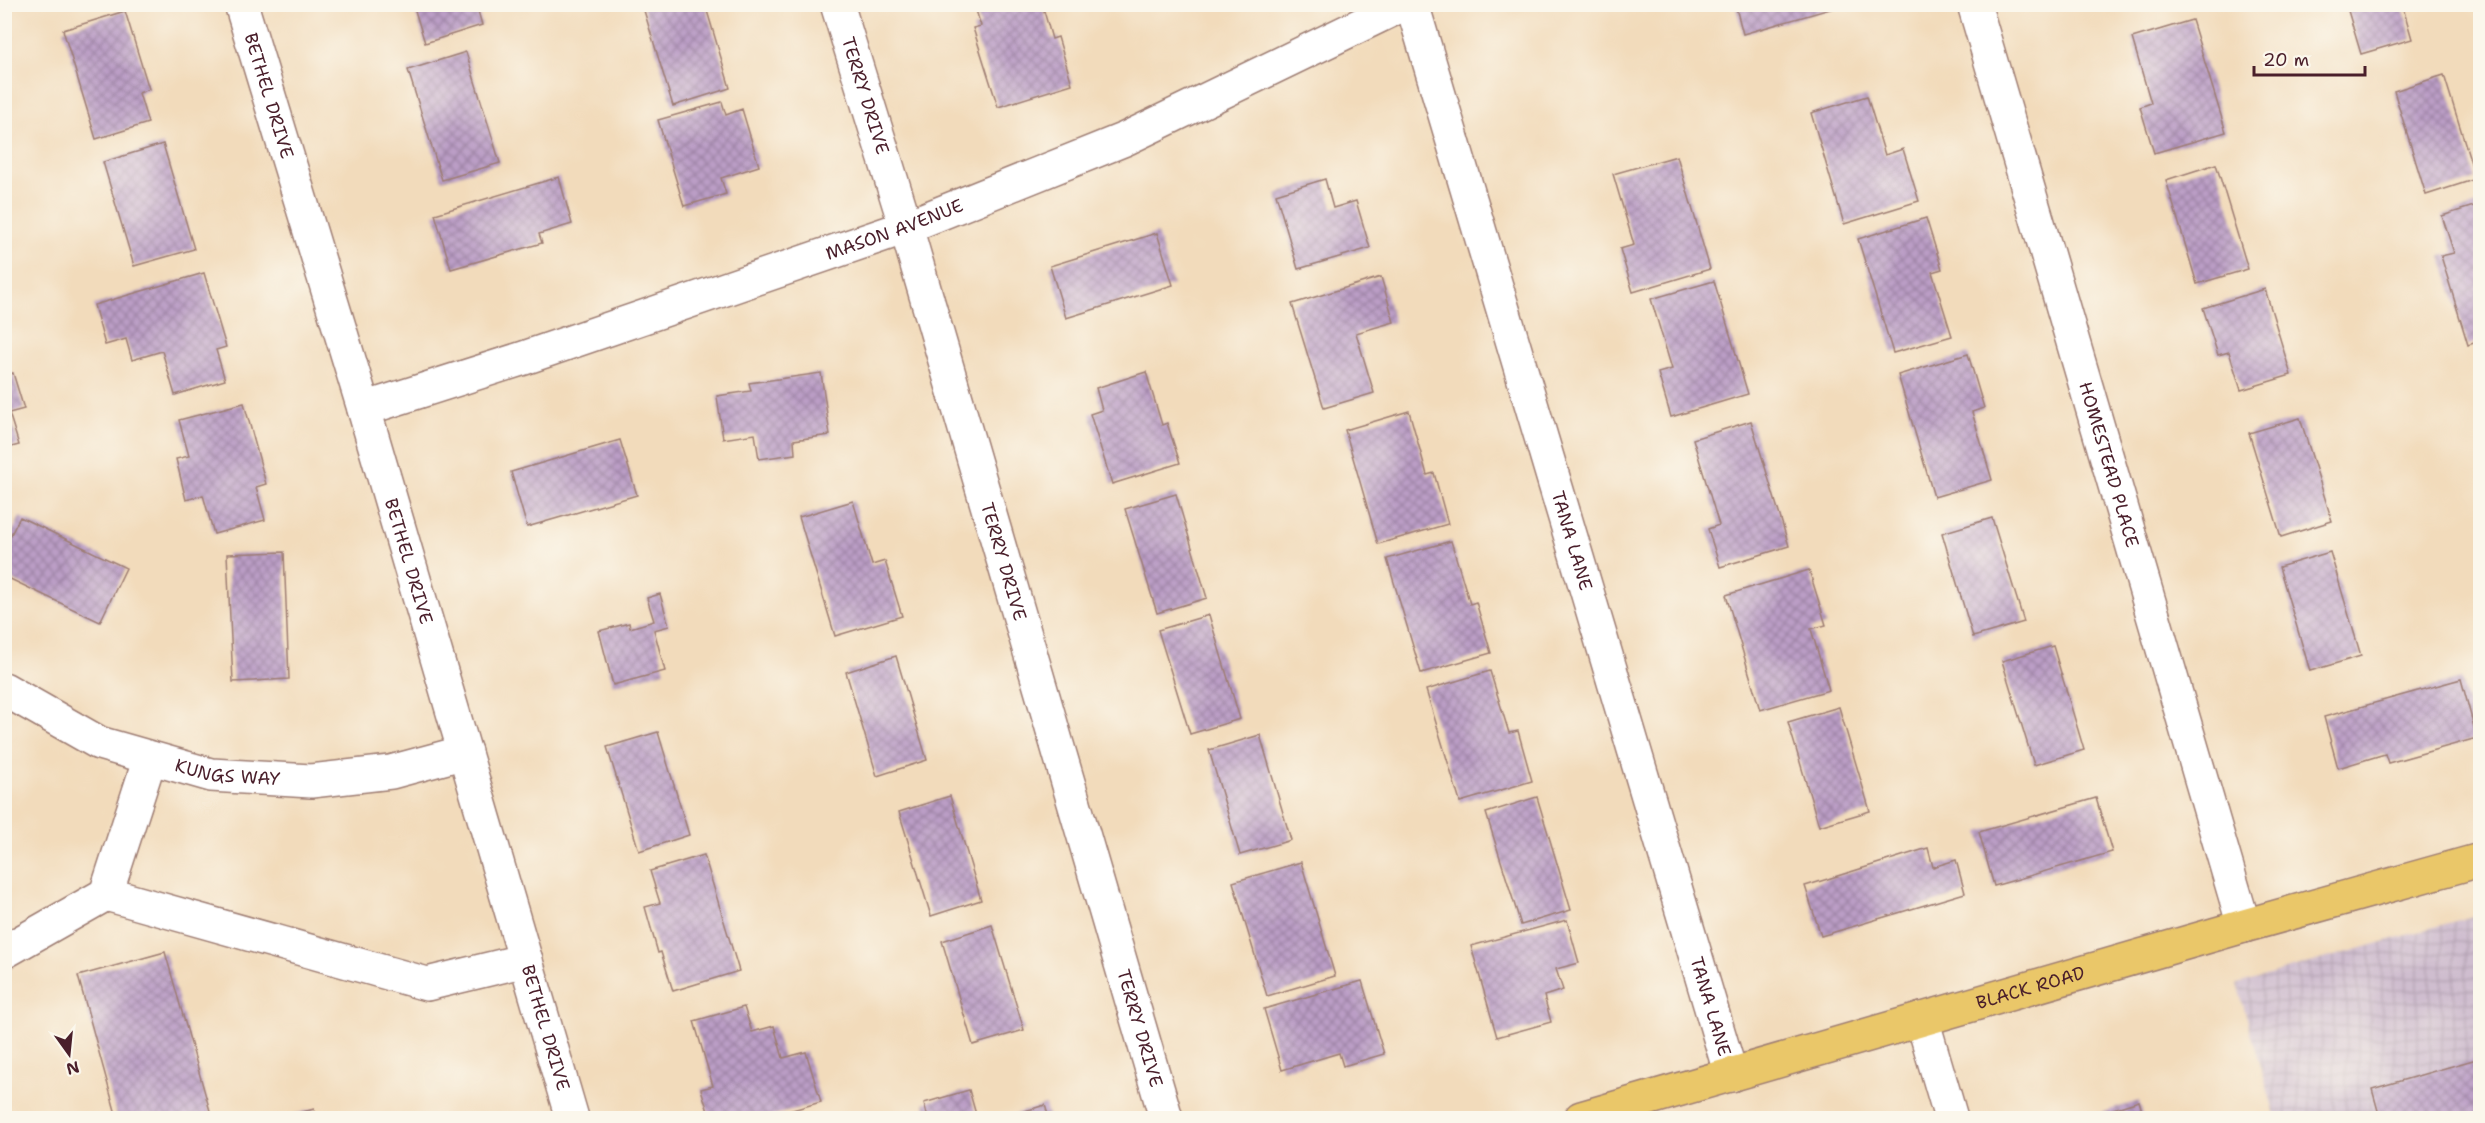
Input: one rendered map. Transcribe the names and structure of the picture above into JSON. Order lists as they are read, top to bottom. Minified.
{"streets":{"main road":["BLACK ROAD"],"street":["BETHEL DRIVE","TERRY DRIVE","MASON AVENUE","HOMESTEAD PLACE","TANA LANE","KUNGS WAY"]},"crossings":[["BETHEL DRIVE","MASON AVENUE"],["BETHEL DRIVE","KUNGS WAY"],["TERRY DRIVE","MASON AVENUE"],["HOMESTEAD PLACE","BLACK ROAD"],["TANA LANE","BLACK ROAD"]],"scale_bar":"20 m","north":"bottom"}
